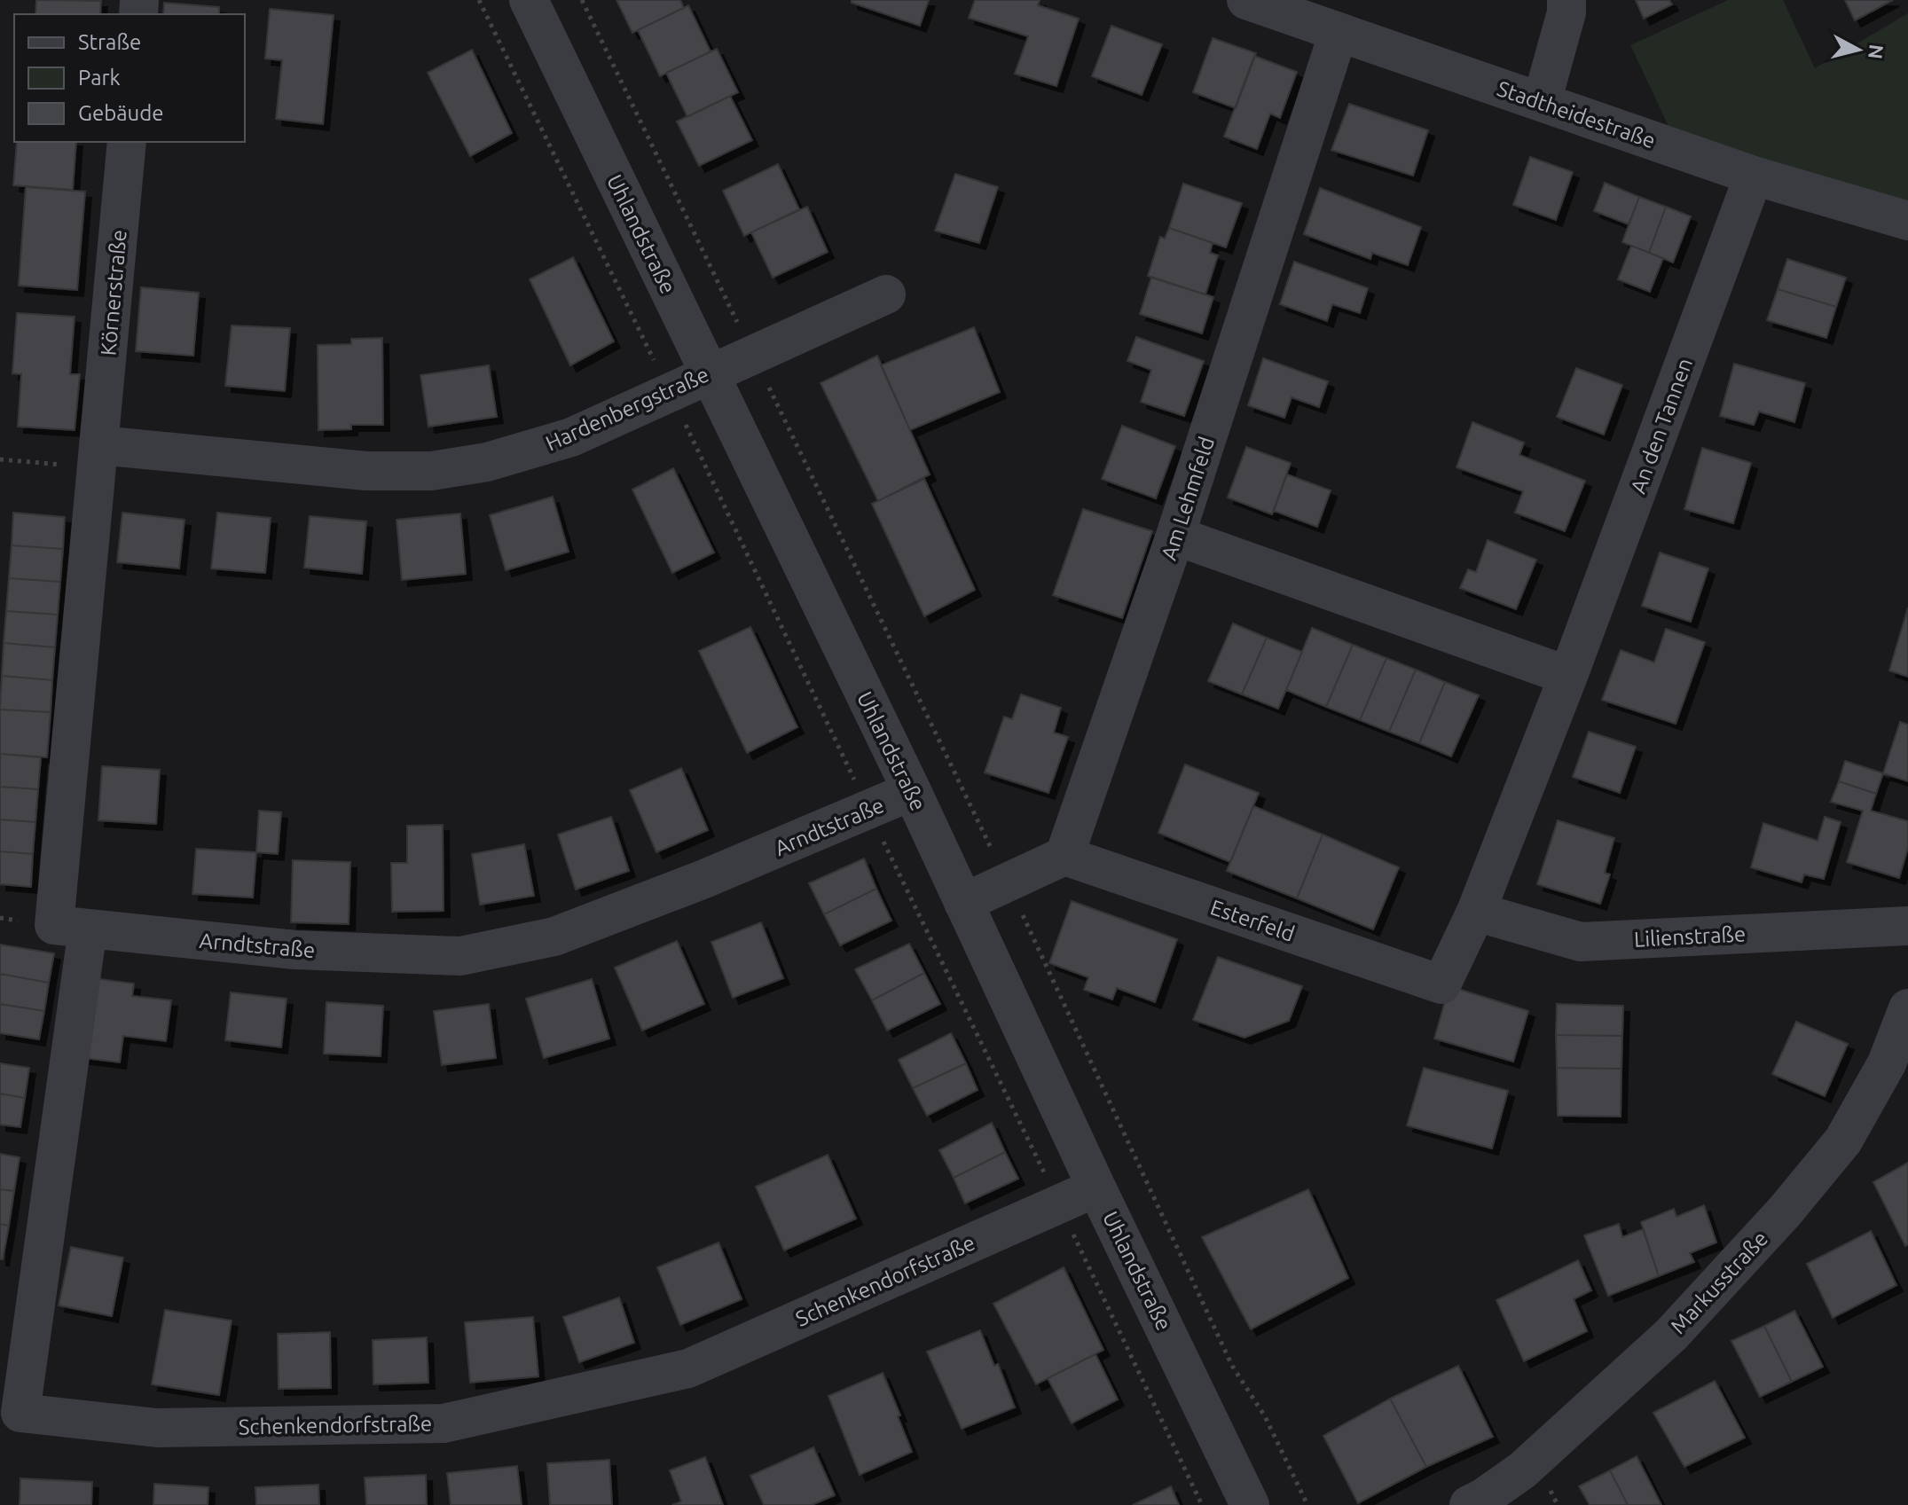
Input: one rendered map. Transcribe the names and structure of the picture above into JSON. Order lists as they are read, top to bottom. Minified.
{"streets":{"street":["Stadtheidestraße","Uhlandstraße","Körnerstraße","Hardenbergstraße","An den Tannen","Am Lehmfeld","Arndtstraße","Esterfeld","Lilienstraße","Schenkendorfstraße","Markusstraße"]},"crossings":[["Stadtheidestraße","An den Tannen"],["Stadtheidestraße","Am Lehmfeld"],["Uhlandstraße","Hardenbergstraße"],["Uhlandstraße","Arndtstraße"],["Uhlandstraße","Schenkendorfstraße"],["Körnerstraße","Hardenbergstraße"],["Körnerstraße","Arndtstraße"],["Hardenbergstraße","Arndtstraße"],["An den Tannen","Esterfeld"],["An den Tannen","Lilienstraße"],["Am Lehmfeld","Esterfeld"],["Arndtstraße","Schenkendorfstraße"]],"legend":["Straße","Park","Gebäude"],"north":"right"}
